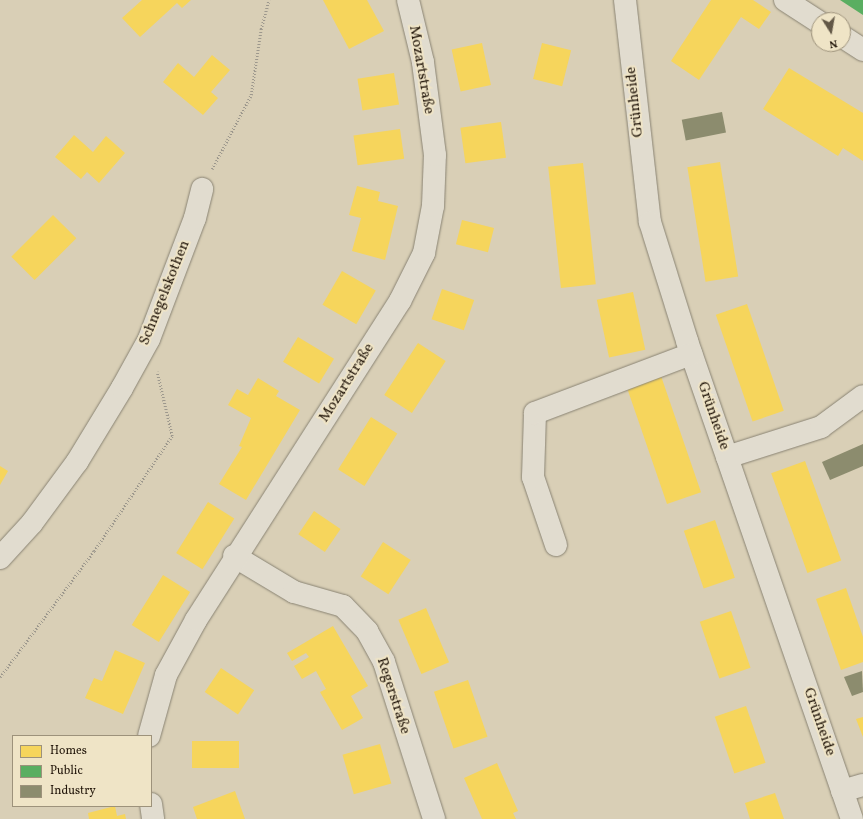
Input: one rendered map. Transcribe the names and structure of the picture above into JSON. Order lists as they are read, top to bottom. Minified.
{"streets":{"street":["Mozartstraße","Grünheide","Schnegelskothen","Regerstraße"]},"crossings":[["Mozartstraße","Regerstraße"]],"legend":["Homes","Public","Industry"],"north":"bottom"}
